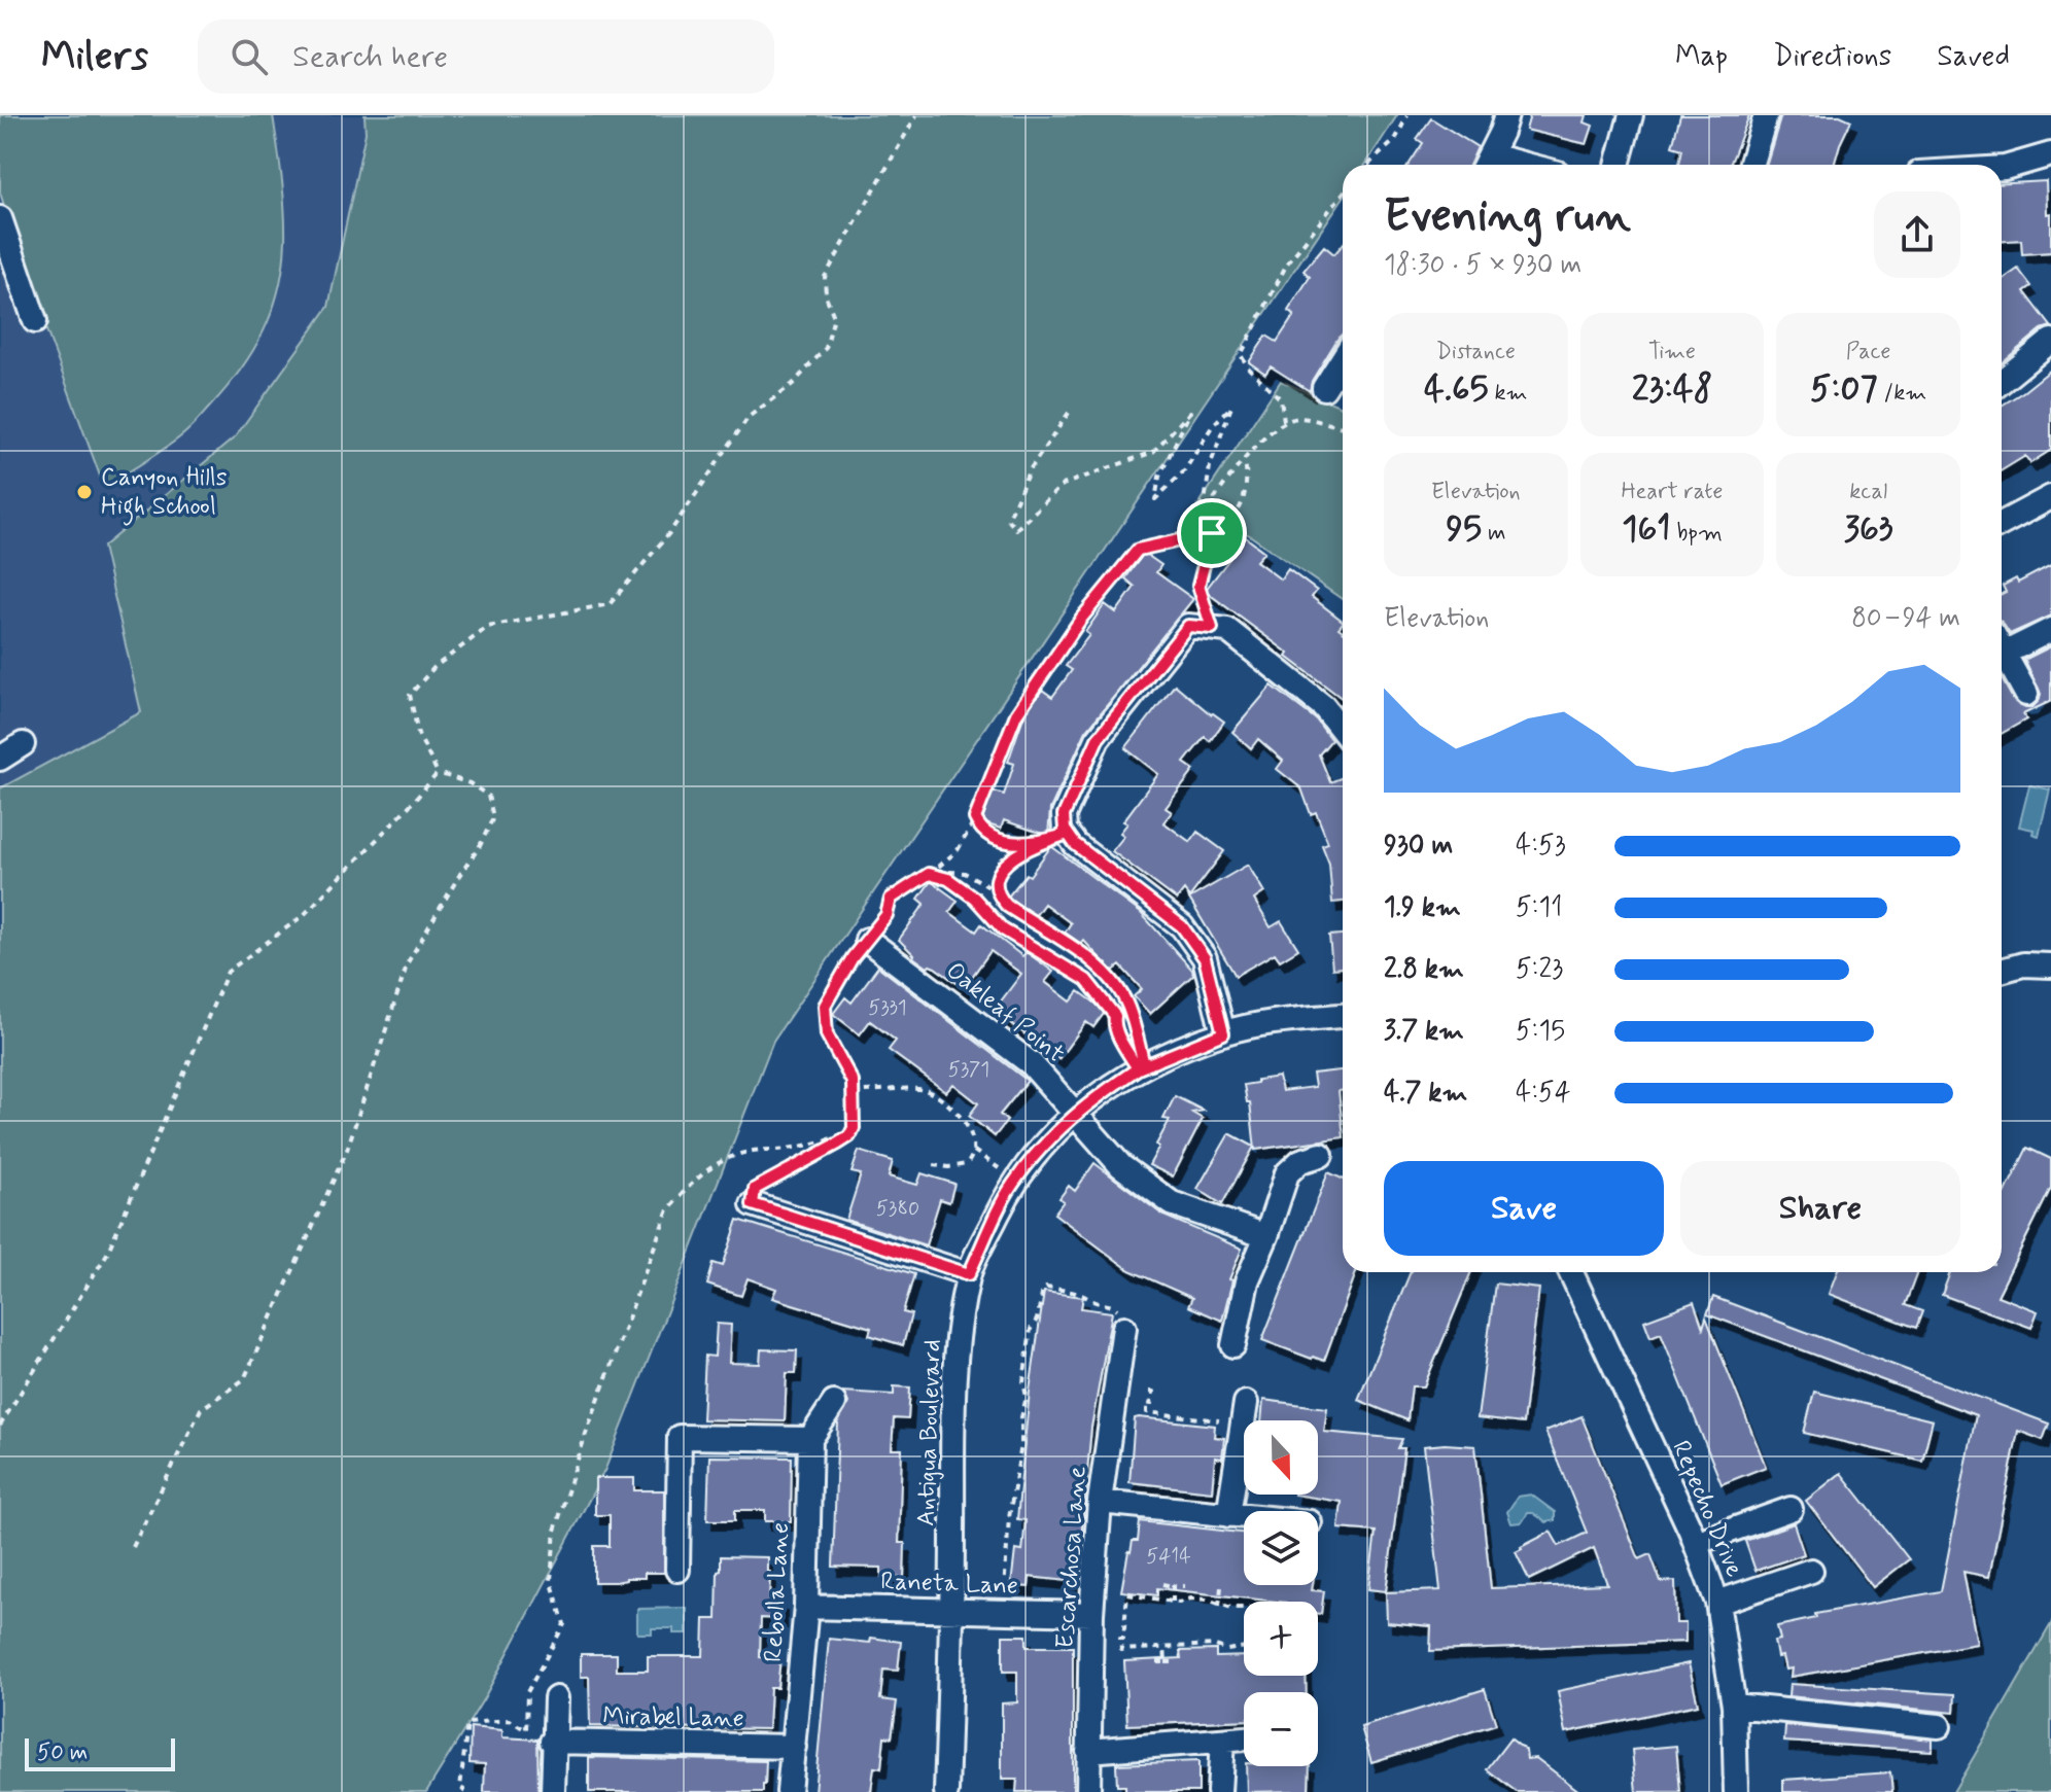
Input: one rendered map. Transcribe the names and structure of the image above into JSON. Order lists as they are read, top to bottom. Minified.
{"streets":{"street":["Oakleaf Point","Antigua Boulevard","Repecho Drive","Escarchosa Lane","Raneta Lane","Rebolla Lane","Mirabel Lane"]},"crossings":[["Oakleaf Point","Antigua Boulevard"],["Antigua Boulevard","Raneta Lane"],["Escarchosa Lane","Raneta Lane"],["Raneta Lane","Rebolla Lane"],["Rebolla Lane","Mirabel Lane"]],"places":["Canyon Hills High School"],"house_numbers":["5331","5371","5380","5414"],"scale_bar":"50 m","north":"bottom","page":{"header":"Milers","search":"Search here","nav":["Map","Directions","Saved"],"heading":["Evening run","18:30 · 5 × 930 m"],"stats":[["Distance","4.65 km"],["Time","23:48"],["Pace","5:07 /km"],["Elevation","95 m"],["Heart rate","161 bpm"],["kcal","363"]],"chart":["Elevation","80–94 m"],"list":[{"name":"930 m","note":"4:53"},{"name":"1.9 km","note":"5:11"},{"name":"2.8 km","note":"5:23"},{"name":"3.7 km","note":"5:15"},{"name":"4.7 km","note":"4:54"}],"buttons":["Save","Share"],"map_buttons":["+","−"],"scale":"50 m"}}
